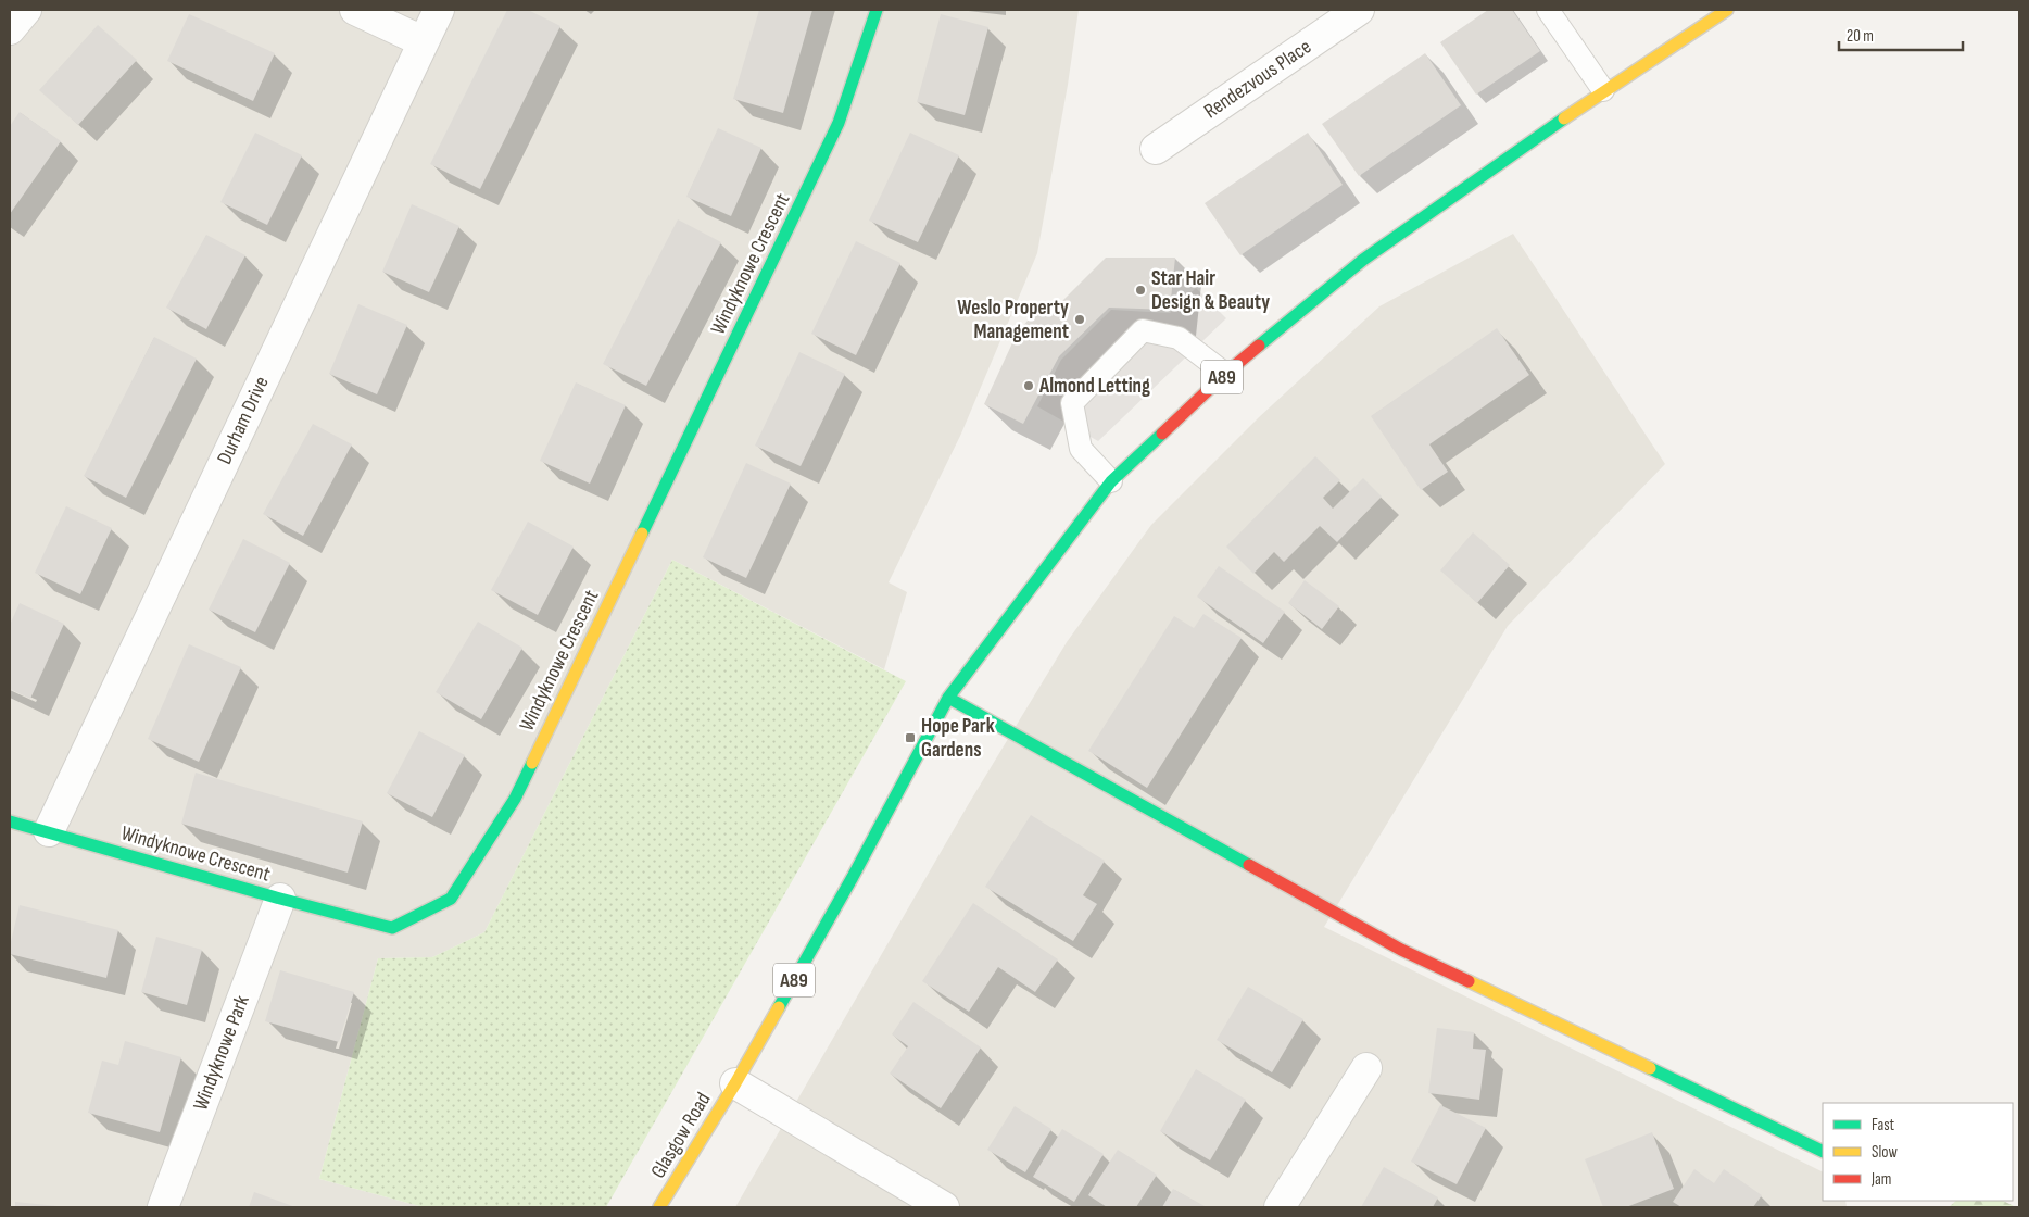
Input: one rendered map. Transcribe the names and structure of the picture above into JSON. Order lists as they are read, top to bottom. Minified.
{"streets":{"street":["Rendezvous Place","Windyknowe Crescent","A89","Durham Drive","Windyknowe Park","Glasgow Road"]},"crossings":[["Windyknowe Crescent","Durham Drive"],["Windyknowe Crescent","Windyknowe Park"],["A89","Glasgow Road"]],"places":{"other":["Star Hair Design & Beauty","Weslo Property Management","Almond Letting"],"transit":["Hope Park Gardens"]},"legend":["Fast","Slow","Jam"],"scale_bar":"20 m"}
